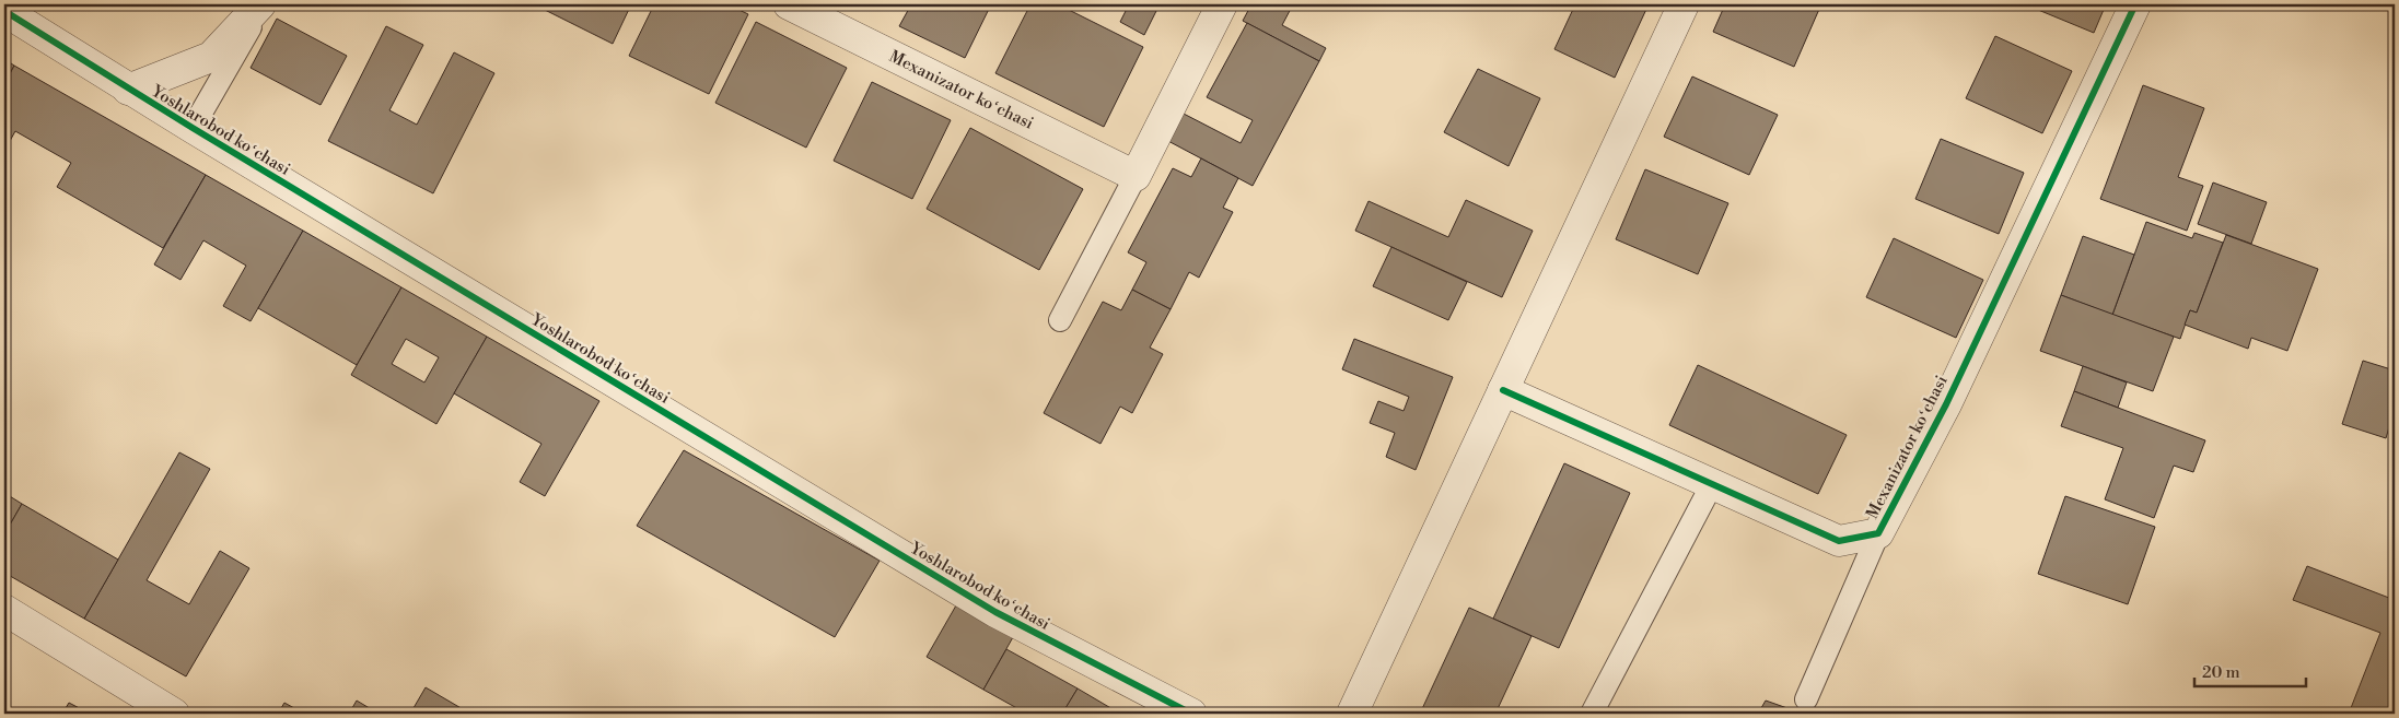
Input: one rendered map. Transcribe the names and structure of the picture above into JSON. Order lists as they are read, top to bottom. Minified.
{"streets":{"street":["Mexanizator koʻchasi","Yoshlarobod koʻchasi"]},"scale_bar":"20 m"}
